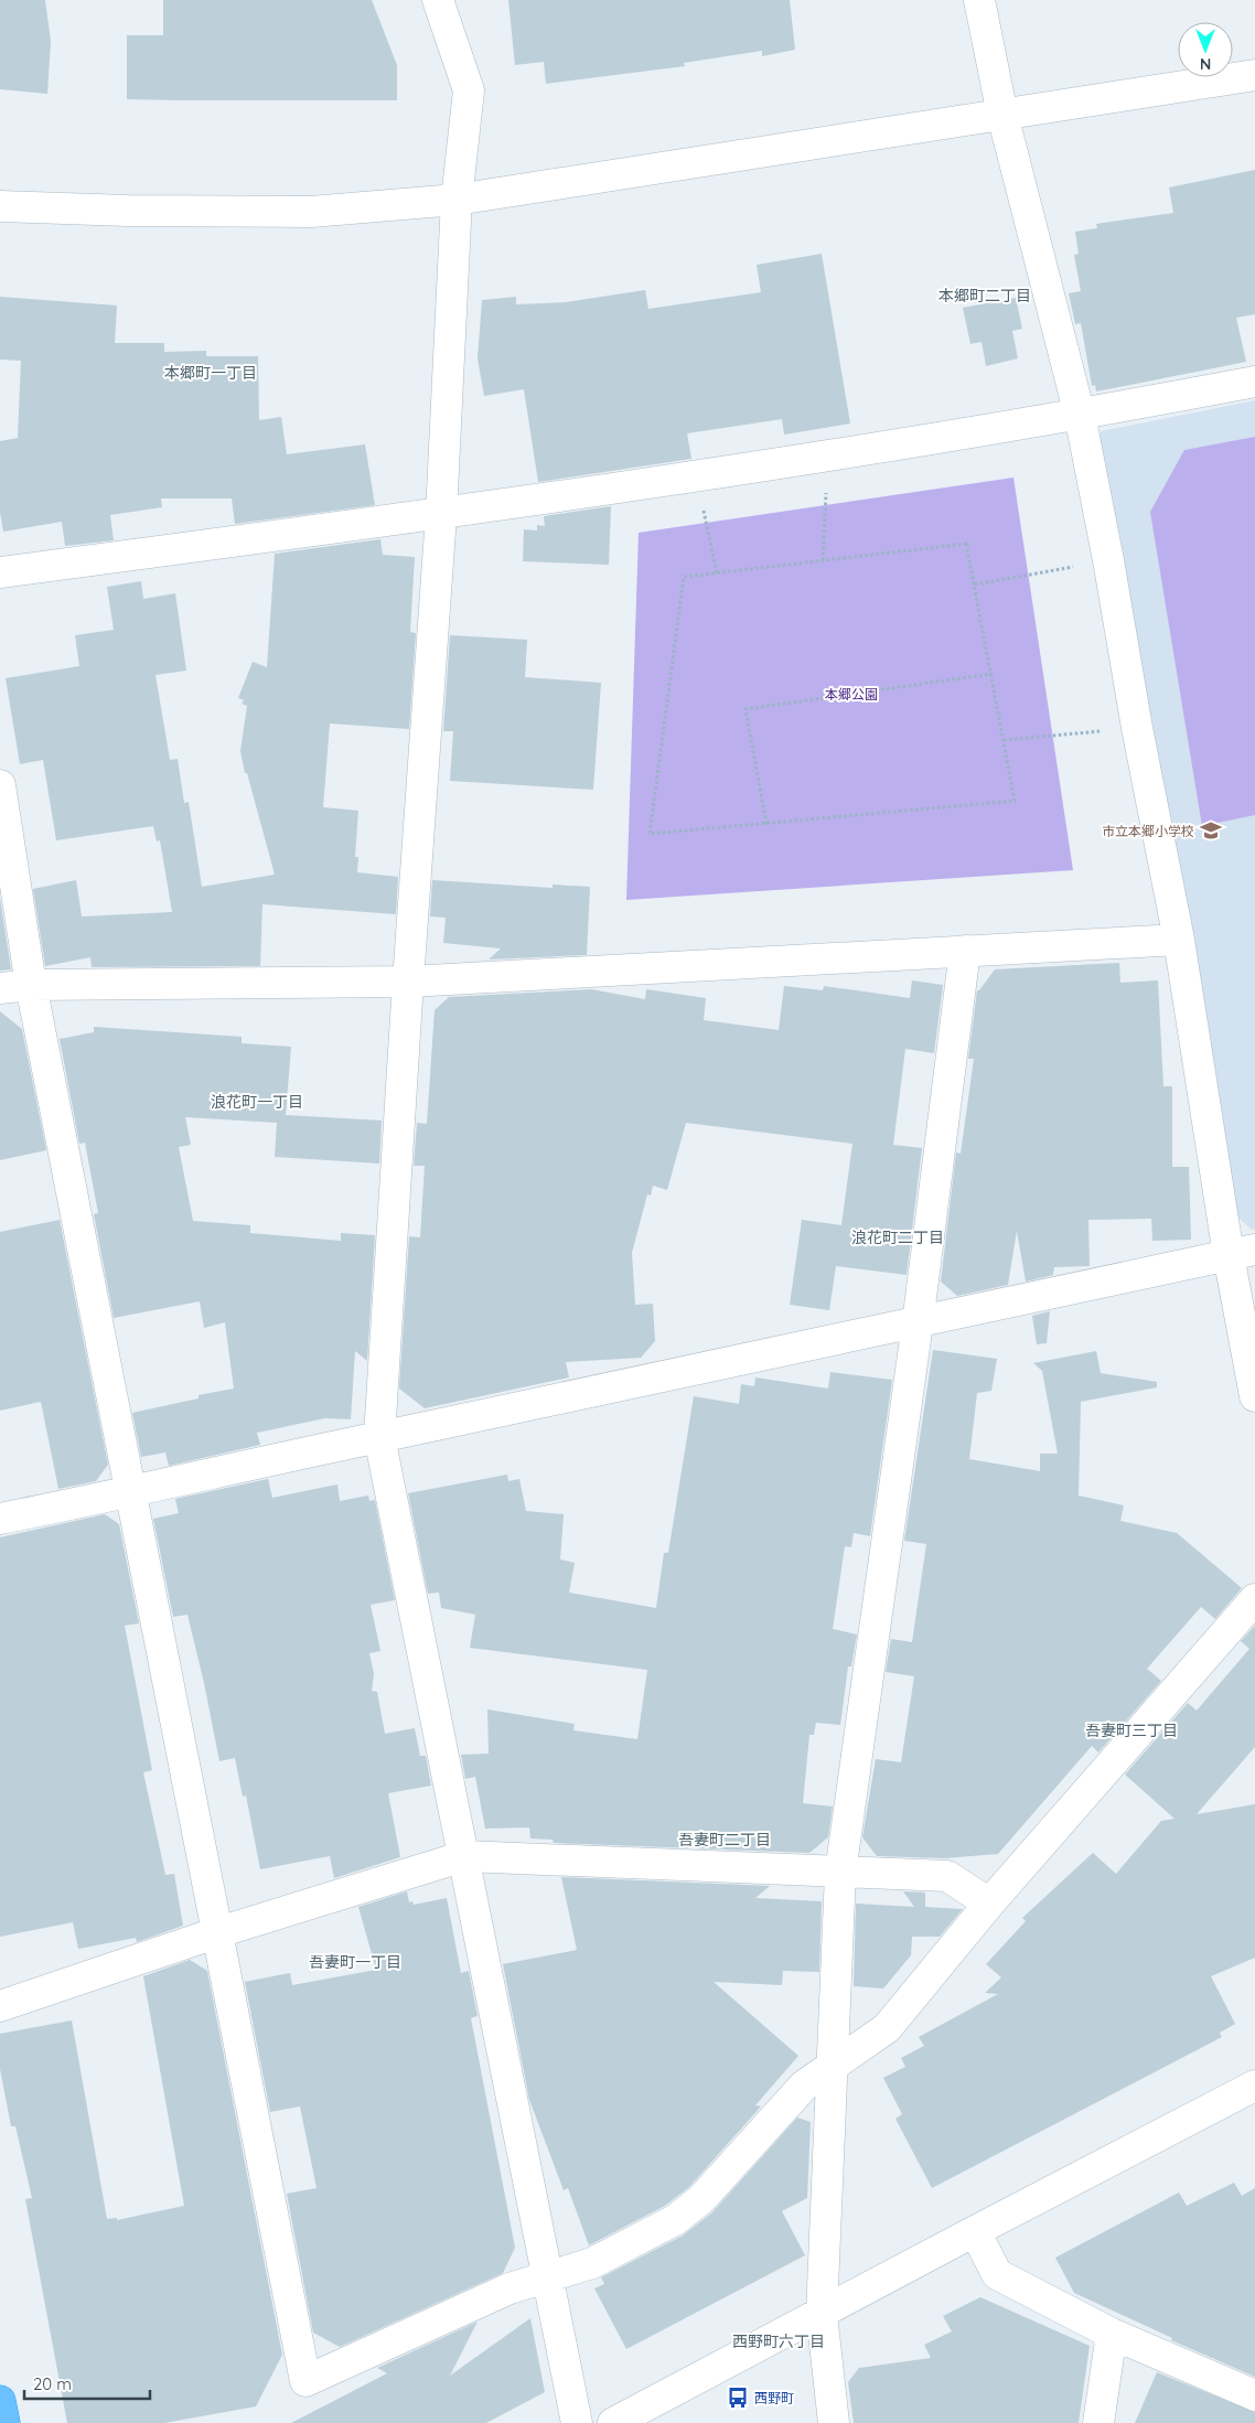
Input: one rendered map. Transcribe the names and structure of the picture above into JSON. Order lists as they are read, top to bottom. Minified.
{"districts":["本郷町二丁目","本郷町一丁目","浪花町一丁目","浪花町二丁目","吾妻町三丁目","吾妻町二丁目","吾妻町一丁目","西野町六丁目"],"parks":["本郷公園"],"places":{"school or university":["市立本郷小学校"],"bus stop":["西野町"]},"scale_bar":"20 m","north":"bottom"}
